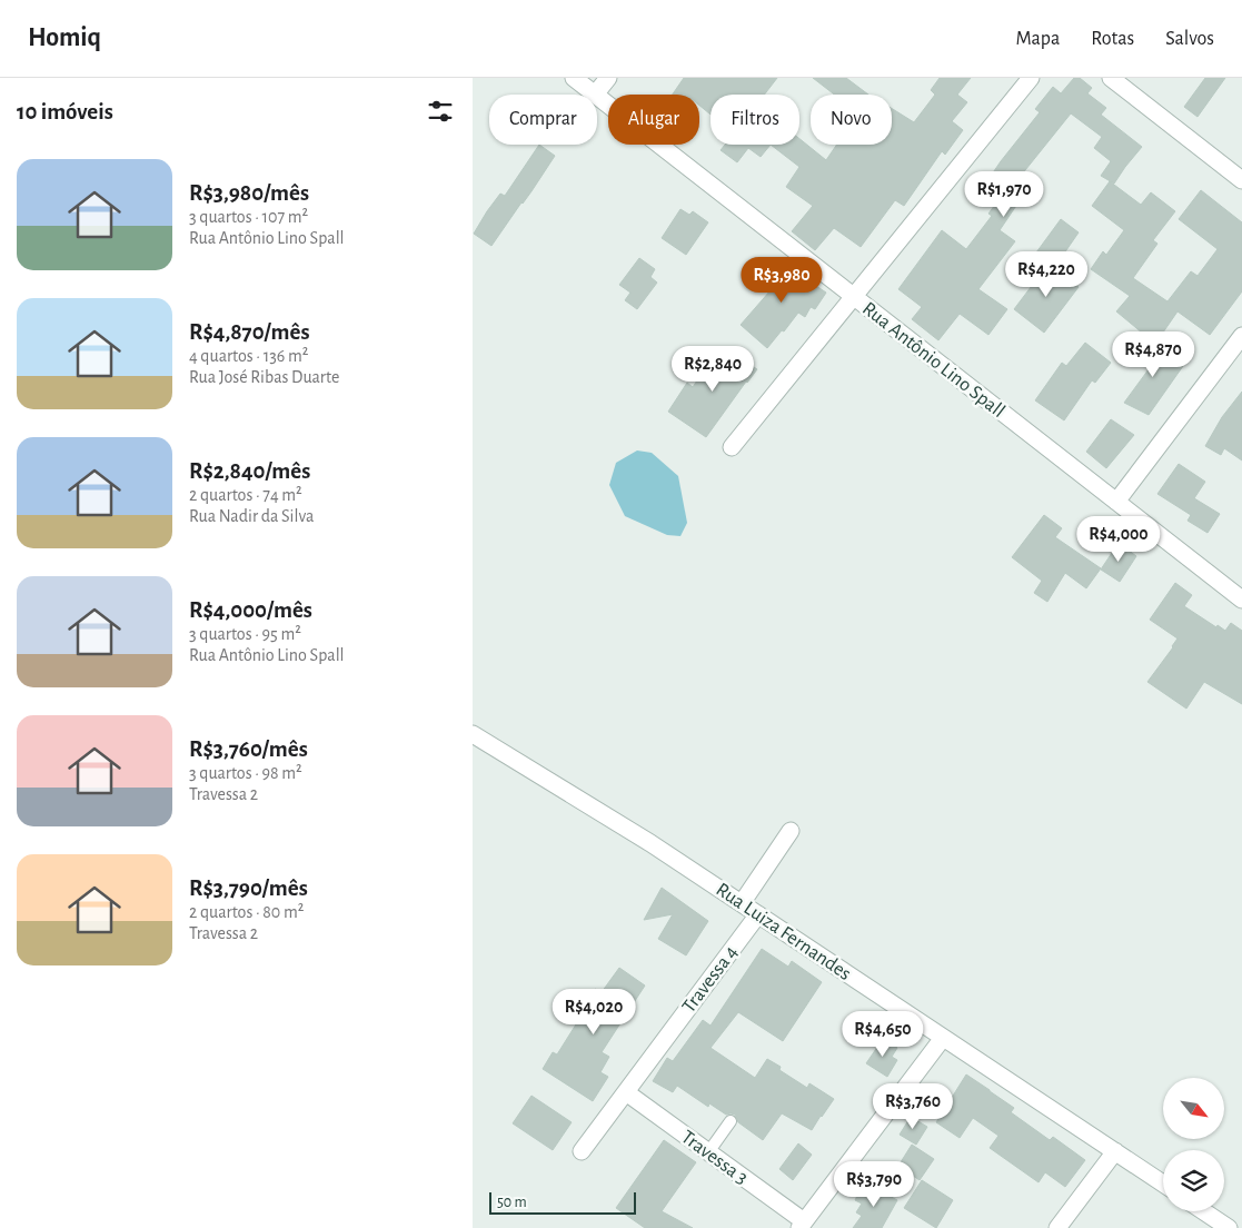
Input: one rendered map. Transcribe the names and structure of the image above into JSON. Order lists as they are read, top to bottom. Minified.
{"streets":{"street":["Rua Antônio Lino Spall","Rua Luiza Fernandes","Travessa 4","Travessa 3"]},"crossings":[["Rua Luiza Fernandes","Travessa 4"],["Travessa 4","Travessa 3"]],"scale_bar":"50 m","north":"bottom right","page":{"header":"Homiq","nav":["Mapa","Rotas","Salvos"],"heading":"10 imóveis","chip":["Comprar","Alugar","Filtros","Novo"],"list":[{"name":"R$3,980/mês","note":"3 quartos · 107 m² · Rua Antônio Lino Spall"},{"name":"R$4,870/mês","note":"4 quartos · 136 m² · Rua José Ribas Duarte"},{"name":"R$2,840/mês","note":"2 quartos · 74 m² · Rua Nadir da Silva"},{"name":"R$4,000/mês","note":"3 quartos · 95 m² · Rua Antônio Lino Spall"},{"name":"R$3,760/mês","note":"3 quartos · 98 m² · Travessa 2"},{"name":"R$3,790/mês","note":"2 quartos · 80 m² · Travessa 2"}],"price":["R$1,970","R$4,220","R$3,980","R$4,870","R$2,840","R$4,000","R$4,020","R$4,650","R$3,760","R$3,790"],"scale":"50 m"}}
